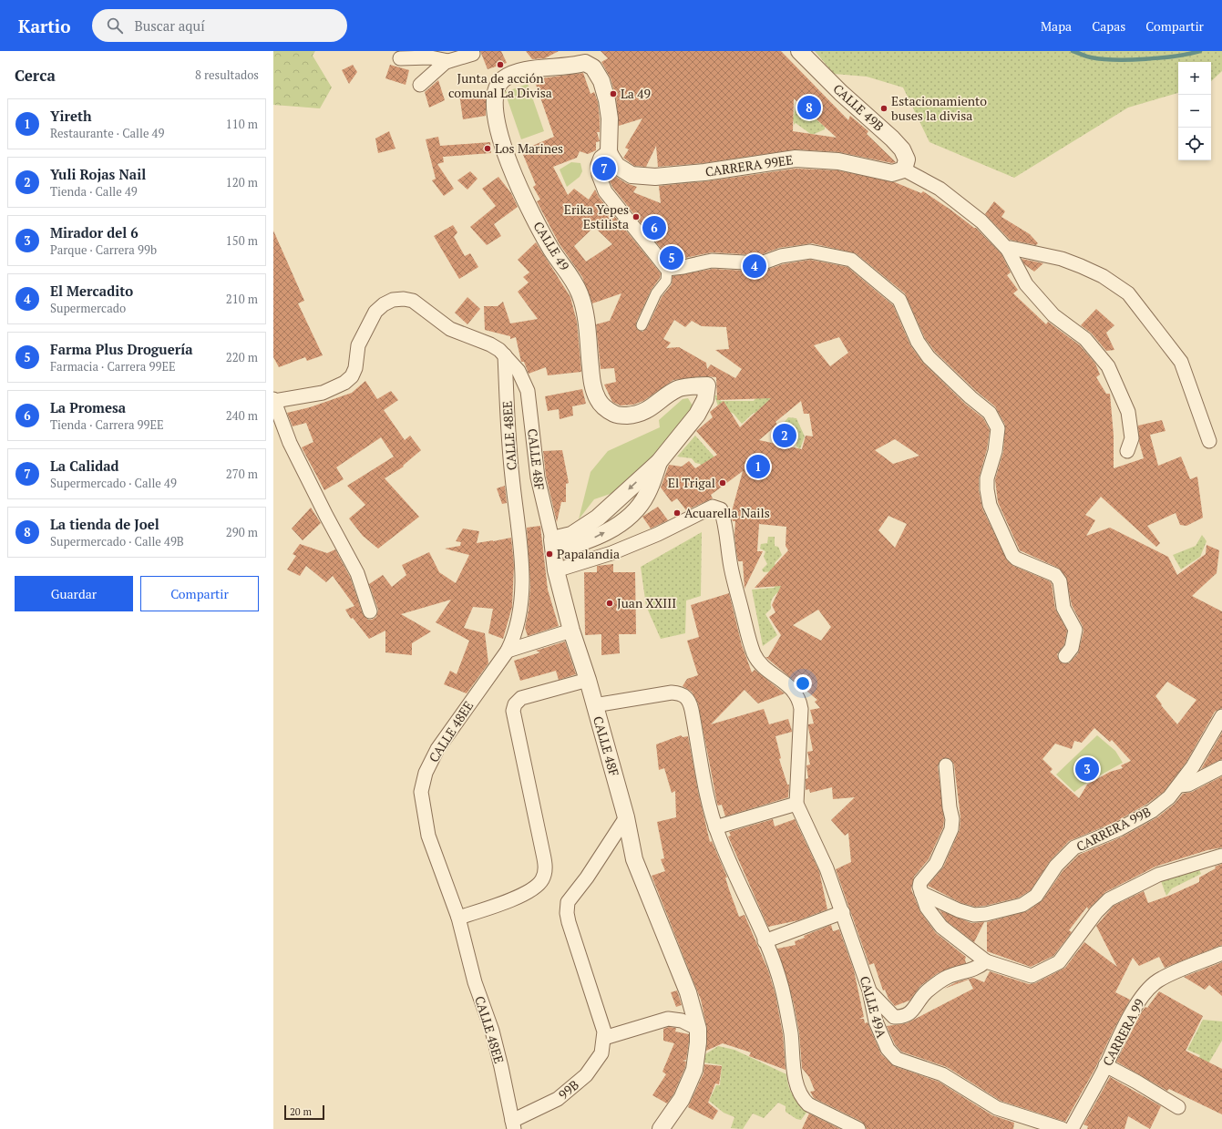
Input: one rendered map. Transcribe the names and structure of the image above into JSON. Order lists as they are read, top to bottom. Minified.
{"streets":{"street":["CALLE 49B","CARRERA 99EE","CALLE 49","CALLE 48EE","CALLE 48F","CARRERA 99B","CALLE 49A","CARRERA 99","99B"]},"crossings":[["CALLE 49B","CARRERA 99EE"],["CARRERA 99EE","CALLE 49"],["CALLE 49","CALLE 48F"],["CALLE 48EE","CALLE 48F"],["CALLE 48EE","99B"]],"places":["Junta de acción comunal La Divisa","La 49","Estacionamiento buses la divisa","Los Marines","Erika Yepes Estilista","El Trigal","Acuarella Nails","Papalandia","Juan XXIII"],"scale_bar":"20 m","page":{"header":"Kartio","search":"Buscar aquí","nav":["Mapa","Capas","Compartir"],"heading":["Cerca","8 resultados"],"map_buttons":["+","−"],"pins":["8","7","6","5","4","2","1","3"],"list":[{"mark":"1","name":"Yireth","note":"Restaurante · Calle 49","value":"110 m"},{"mark":"2","name":"Yuli Rojas Nail","note":"Tienda · Calle 49","value":"120 m"},{"mark":"3","name":"Mirador del 6","note":"Parque · Carrera 99b","value":"150 m"},{"mark":"4","name":"El Mercadito","note":"Supermercado","value":"210 m"},{"mark":"5","name":"Farma Plus Droguería","note":"Farmacia · Carrera 99EE","value":"220 m"},{"mark":"6","name":"La Promesa","note":"Tienda · Carrera 99EE","value":"240 m"},{"mark":"7","name":"La Calidad","note":"Supermercado · Calle 49","value":"270 m"},{"mark":"8","name":"La tienda de Joel","note":"Supermercado · Calle 49B","value":"290 m"}],"buttons":["Guardar","Compartir"],"scale":"20 m"}}
